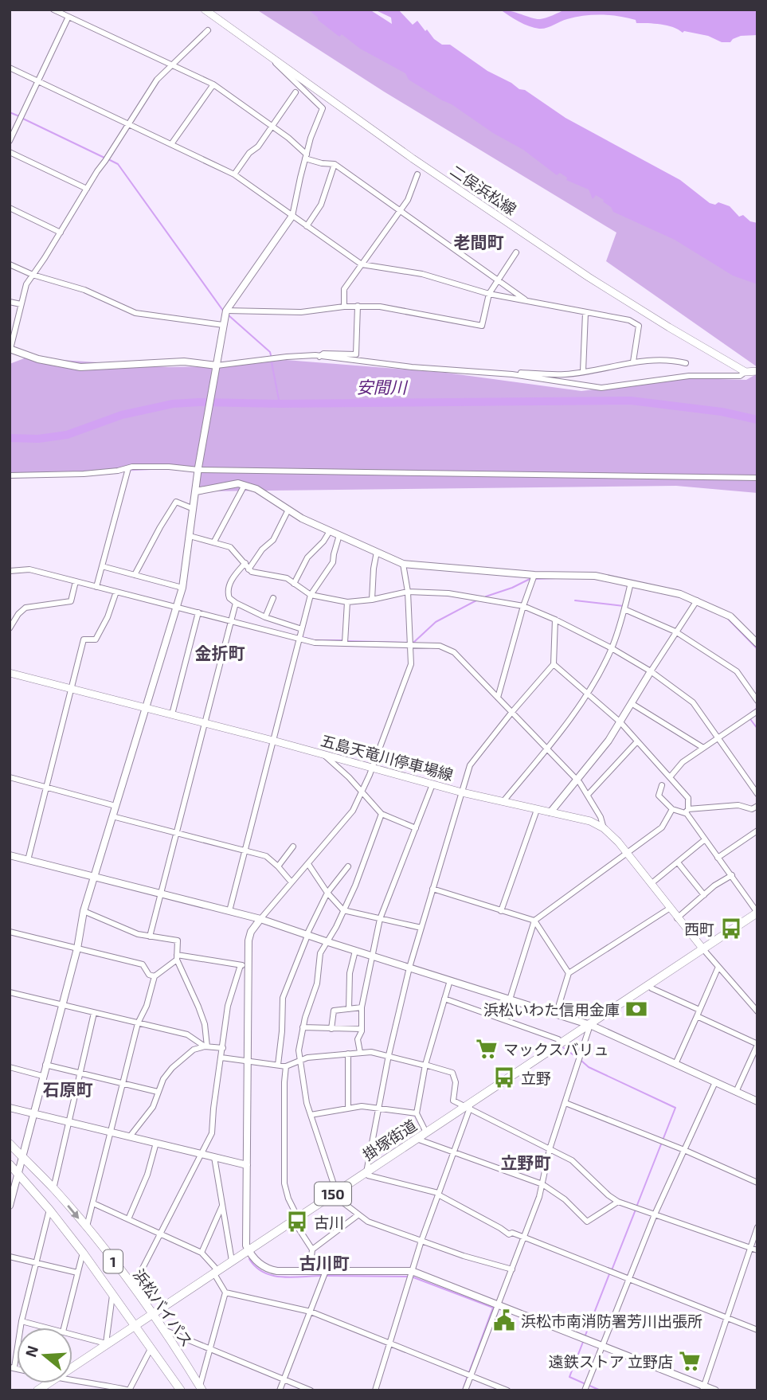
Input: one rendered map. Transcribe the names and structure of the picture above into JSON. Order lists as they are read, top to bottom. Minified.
{"streets":{"highway":["掛塚街道","150","1","浜松バイパス"],"main road":["二俣浜松線","五島天竜川停車場線"]},"crossings":[["五島天竜川停車場線","掛塚街道"],["掛塚街道","1"],["掛塚街道","浜松バイパス"]],"districts":["老間町","金折町","石原町","立野町","古川町"],"water":["安間川"],"places":{"bus stop":["西町","立野","古川"],"bank":["浜松いわた信用金庫"],"supermarket":["マックスバリュ","遠鉄ストア 立野店"],"public building":["浜松市南消防署芳川出張所"]},"north":"left"}
